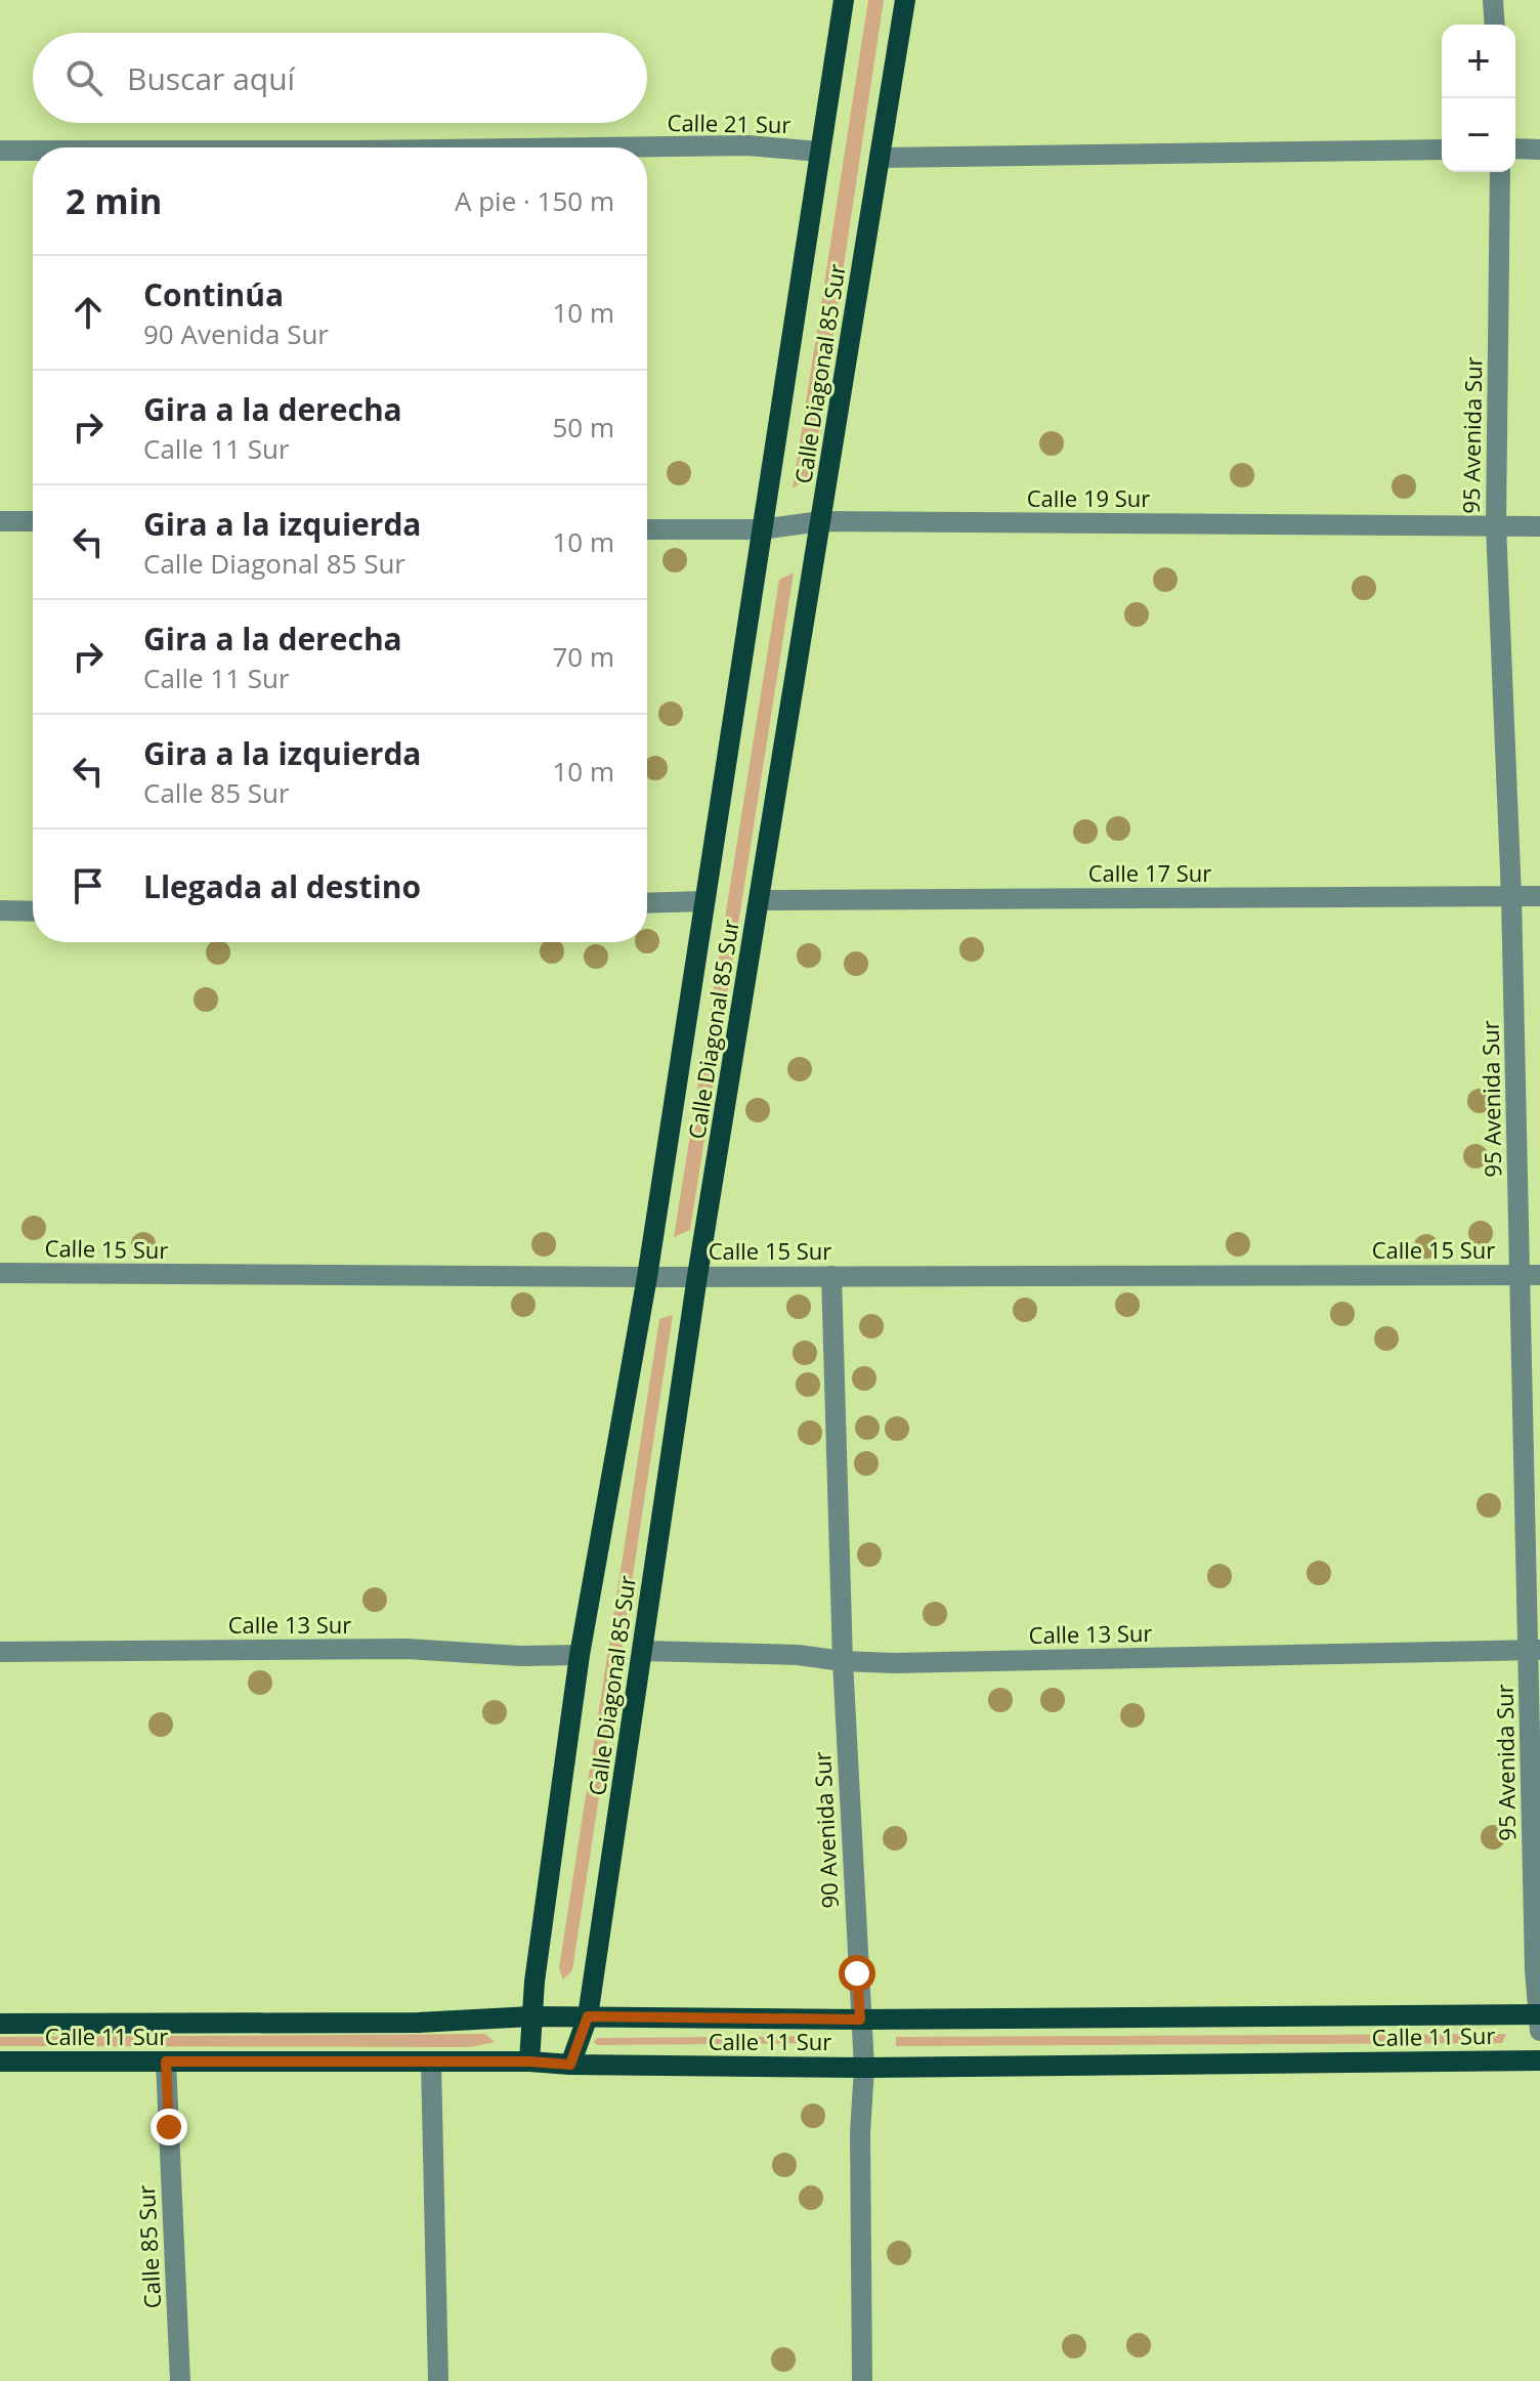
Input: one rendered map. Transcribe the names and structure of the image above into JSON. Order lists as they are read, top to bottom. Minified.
{"streets":{"main road":["Calle Diagonal 85 Sur","Calle 11 Sur"],"street":["Calle 21 Sur","95 Avenida Sur","Calle 19 Sur","Calle 17 Sur","Calle 15 Sur","Calle 13 Sur","90 Avenida Sur","Calle 85 Sur"]},"crossings":[["Calle 21 Sur","Calle Diagonal 85 Sur"],["Calle Diagonal 85 Sur","Calle 19 Sur"],["Calle Diagonal 85 Sur","Calle 17 Sur"],["Calle Diagonal 85 Sur","Calle 15 Sur"],["Calle Diagonal 85 Sur","Calle 13 Sur"],["Calle Diagonal 85 Sur","Calle 11 Sur"],["95 Avenida Sur","Calle 19 Sur"],["95 Avenida Sur","Calle 17 Sur"],["95 Avenida Sur","Calle 15 Sur"],["95 Avenida Sur","Calle 13 Sur"],["95 Avenida Sur","Calle 11 Sur"],["Calle 15 Sur","90 Avenida Sur"],["Calle 13 Sur","90 Avenida Sur"],["90 Avenida Sur","Calle 11 Sur"],["Calle 11 Sur","Calle 85 Sur"]],"page":{"map_buttons":["+","−"],"search":"Buscar aquí","heading":["2 min","A pie · 150 m"],"list":[["Continúa","90 Avenida Sur","10 m"],["Gira a la derecha","Calle 11 Sur","50 m"],["Gira a la izquierda","Calle Diagonal 85 Sur","10 m"],["Gira a la derecha","Calle 11 Sur","70 m"],["Gira a la izquierda","Calle 85 Sur","10 m"],"Llegada al destino"]}}
